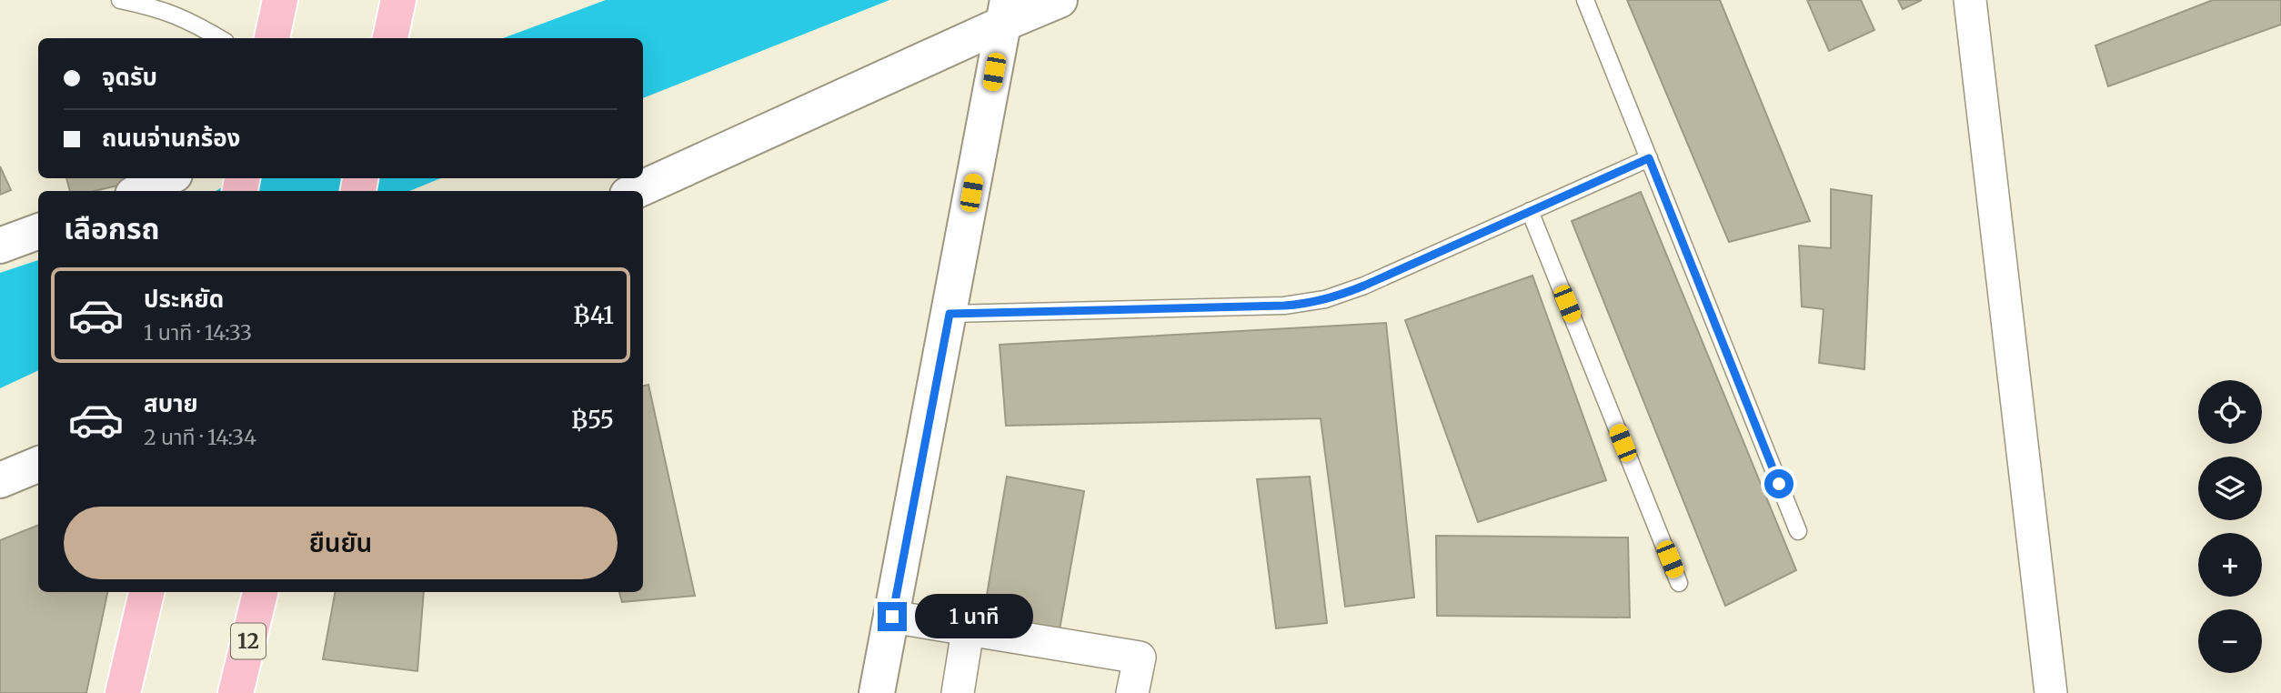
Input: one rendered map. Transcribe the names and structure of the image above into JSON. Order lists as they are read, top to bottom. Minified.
{"streets":{"main road":["12"]},"page":{"banner":["จุดรับ","ถนนจ่านกร้อง"],"heading":"เลือกรถ","list":[{"name":"ประหยัด","note":"1 นาที · 14:33","value":"฿41"},{"name":"สบาย","note":"2 นาที · 14:34","value":"฿55"}],"map_buttons":["+","−"],"buttons":"ยืนยัน","bubble":"1 นาที"}}
